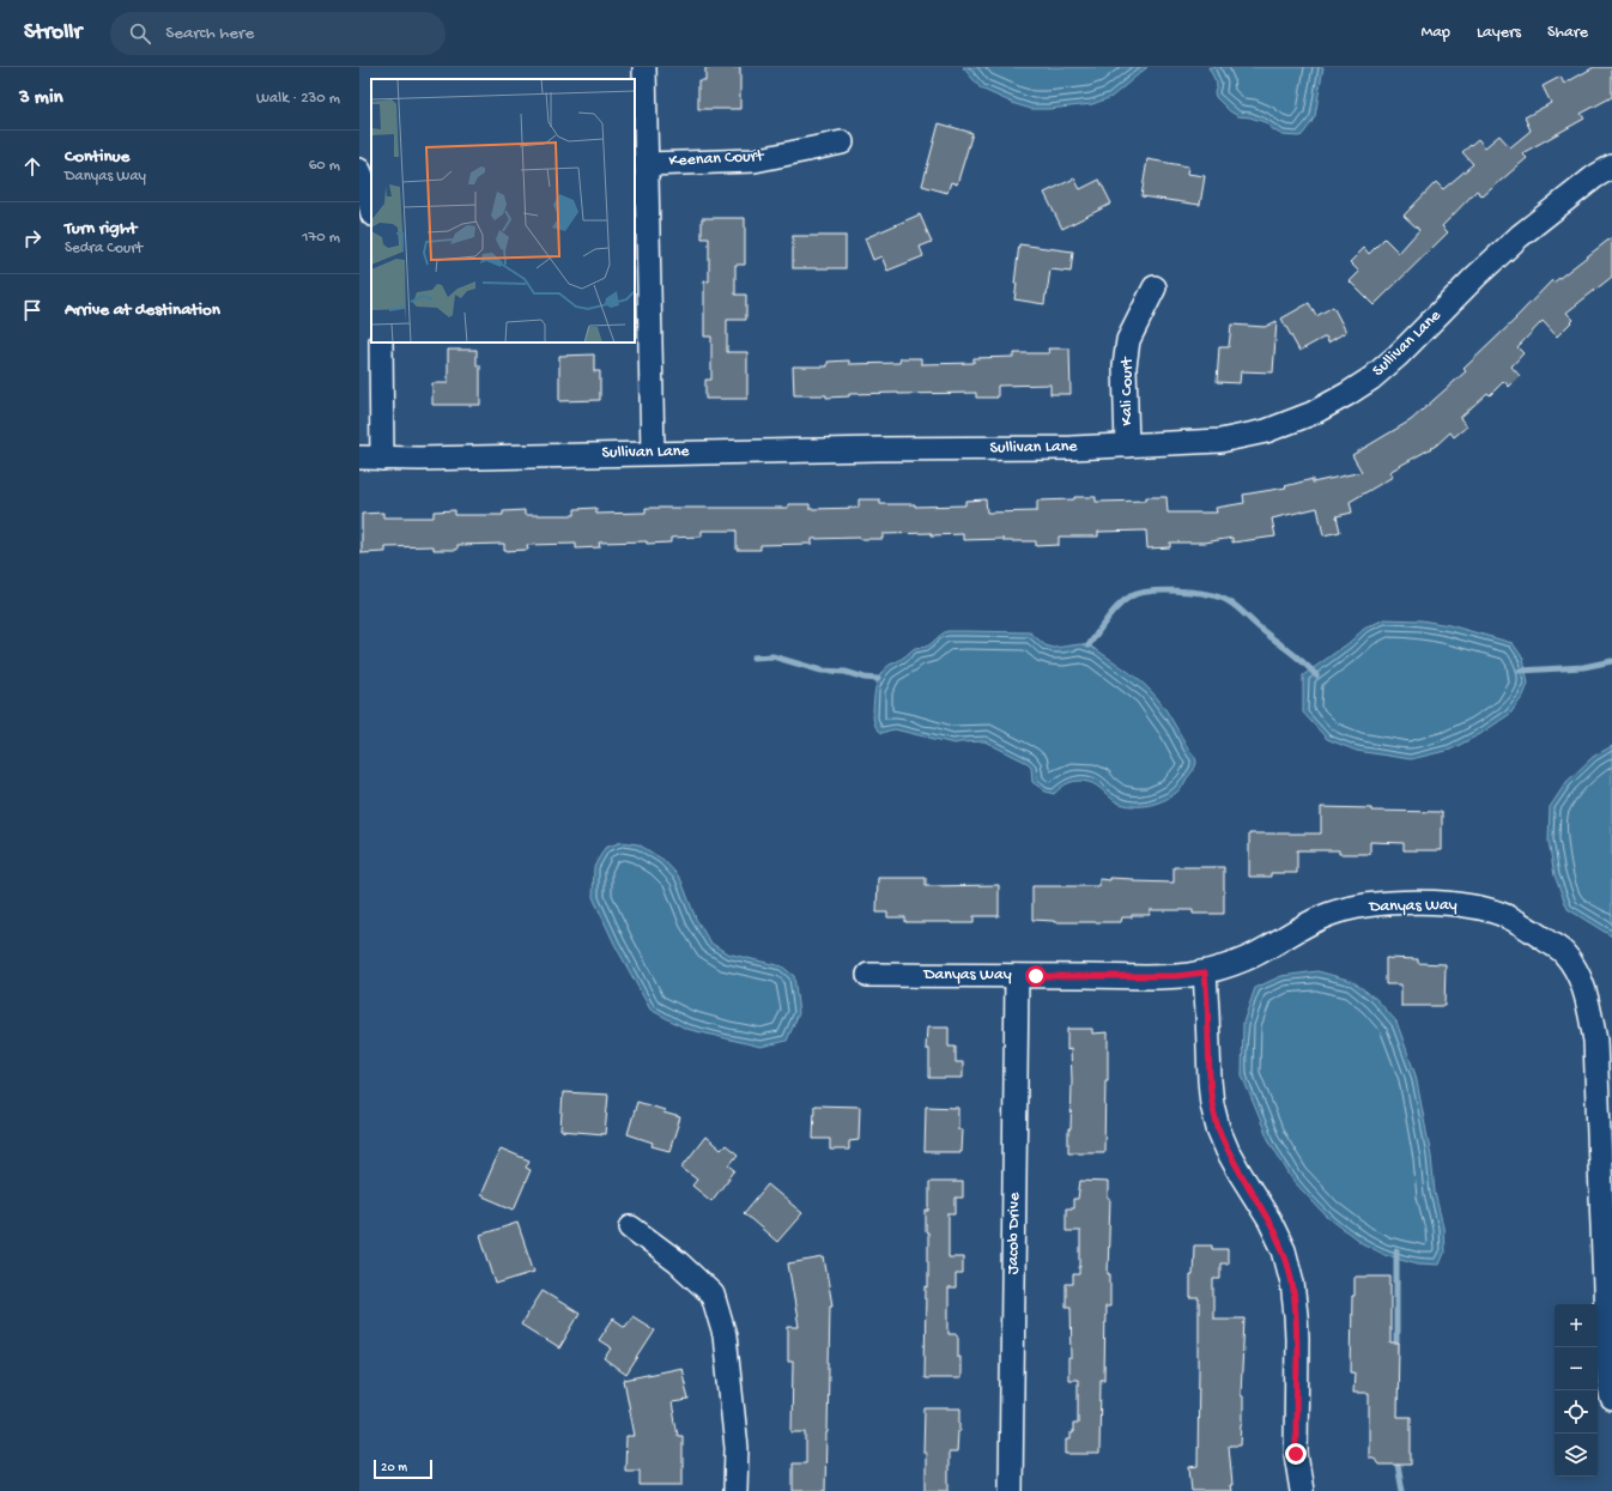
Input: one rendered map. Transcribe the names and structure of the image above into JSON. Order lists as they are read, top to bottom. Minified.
{"streets":{"street":["Keenan Court","Sullivan Lane","Kali Court","Danyas Way","Jacob Drive"]},"crossings":[["Sullivan Lane","Kali Court"],["Danyas Way","Jacob Drive"]],"scale_bar":"20 m","page":{"header":"Strollr","search":"Search here","nav":["Map","Layers","Share"],"heading":["3 min","Walk · 230 m"],"list":[["Continue","Danyas Way","60 m"],["Turn right","Sedra Court","170 m"],"Arrive at destination"],"map_buttons":["+","−"],"scale":"20 m"}}
